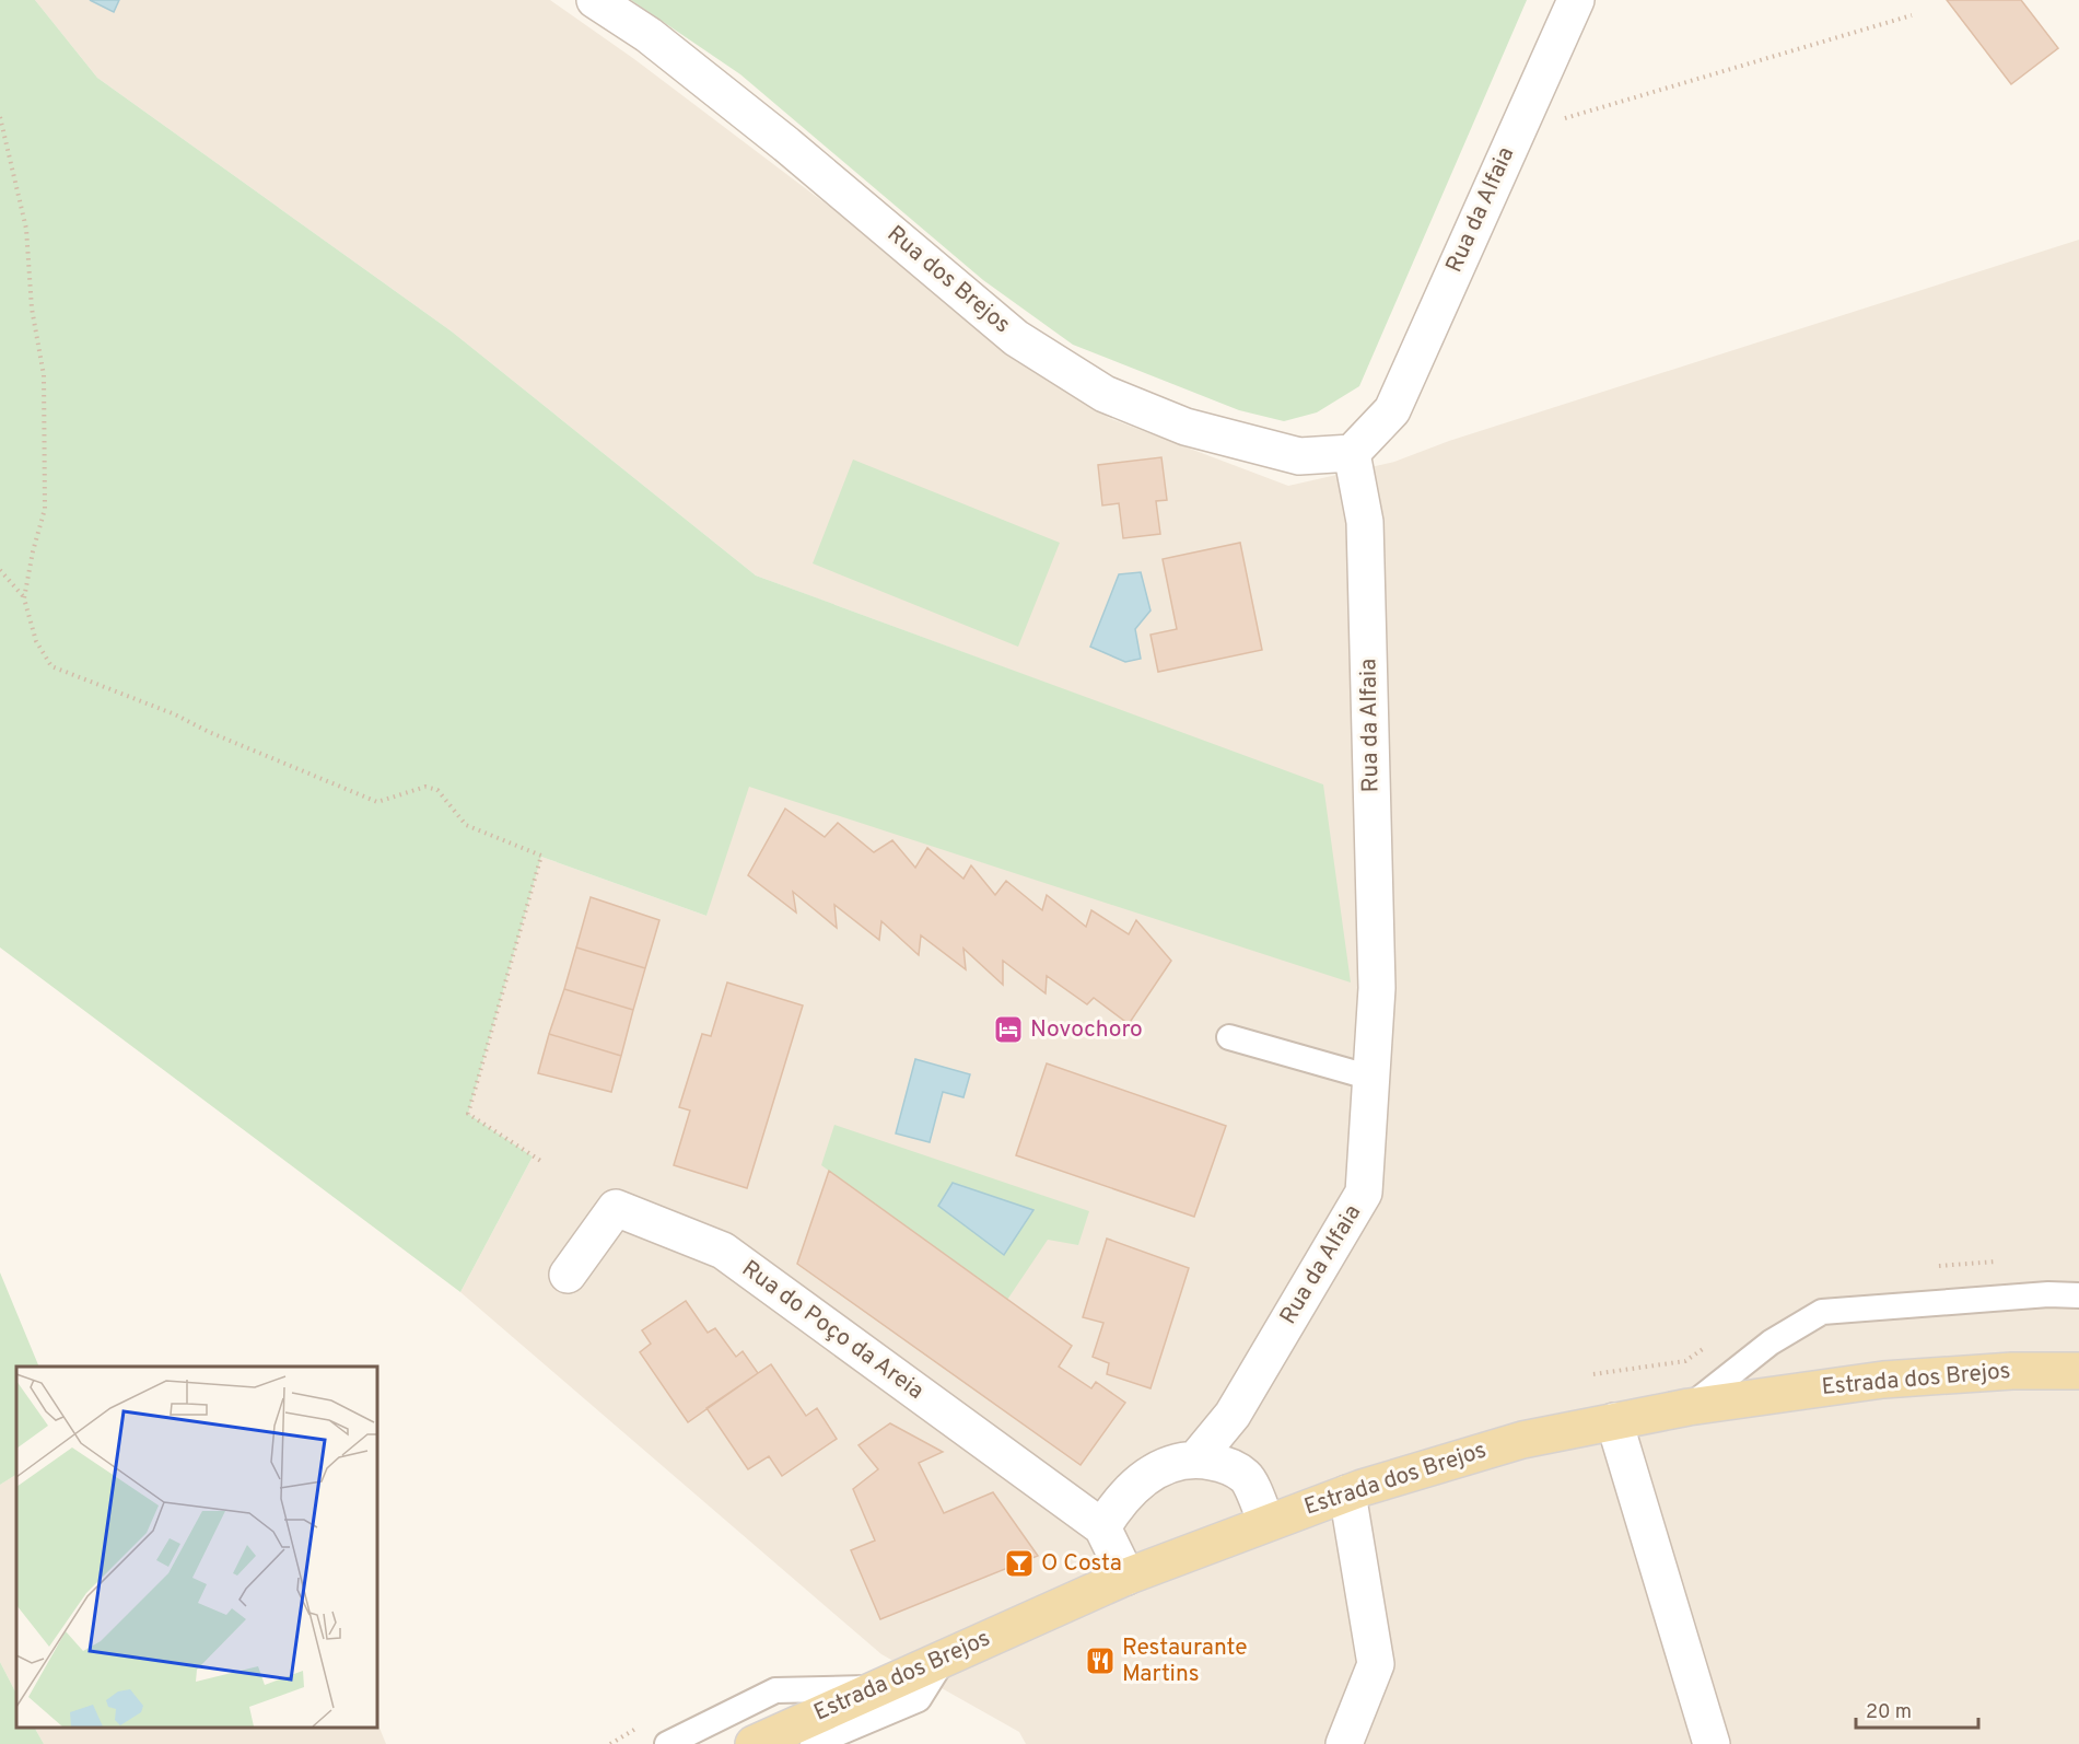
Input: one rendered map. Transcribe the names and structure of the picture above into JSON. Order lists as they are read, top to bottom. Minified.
{"streets":{"main road":["Estrada dos Brejos"],"street":["Rua da Alfaia","Rua dos Brejos","Rua do Poço da Areia"]},"crossings":[["Rua da Alfaia","Rua dos Brejos"]],"places":{"hotel":["Novochoro"],"bar":["O Costa"],"restaurant":["Restaurante Martins"]},"scale_bar":"20 m"}
